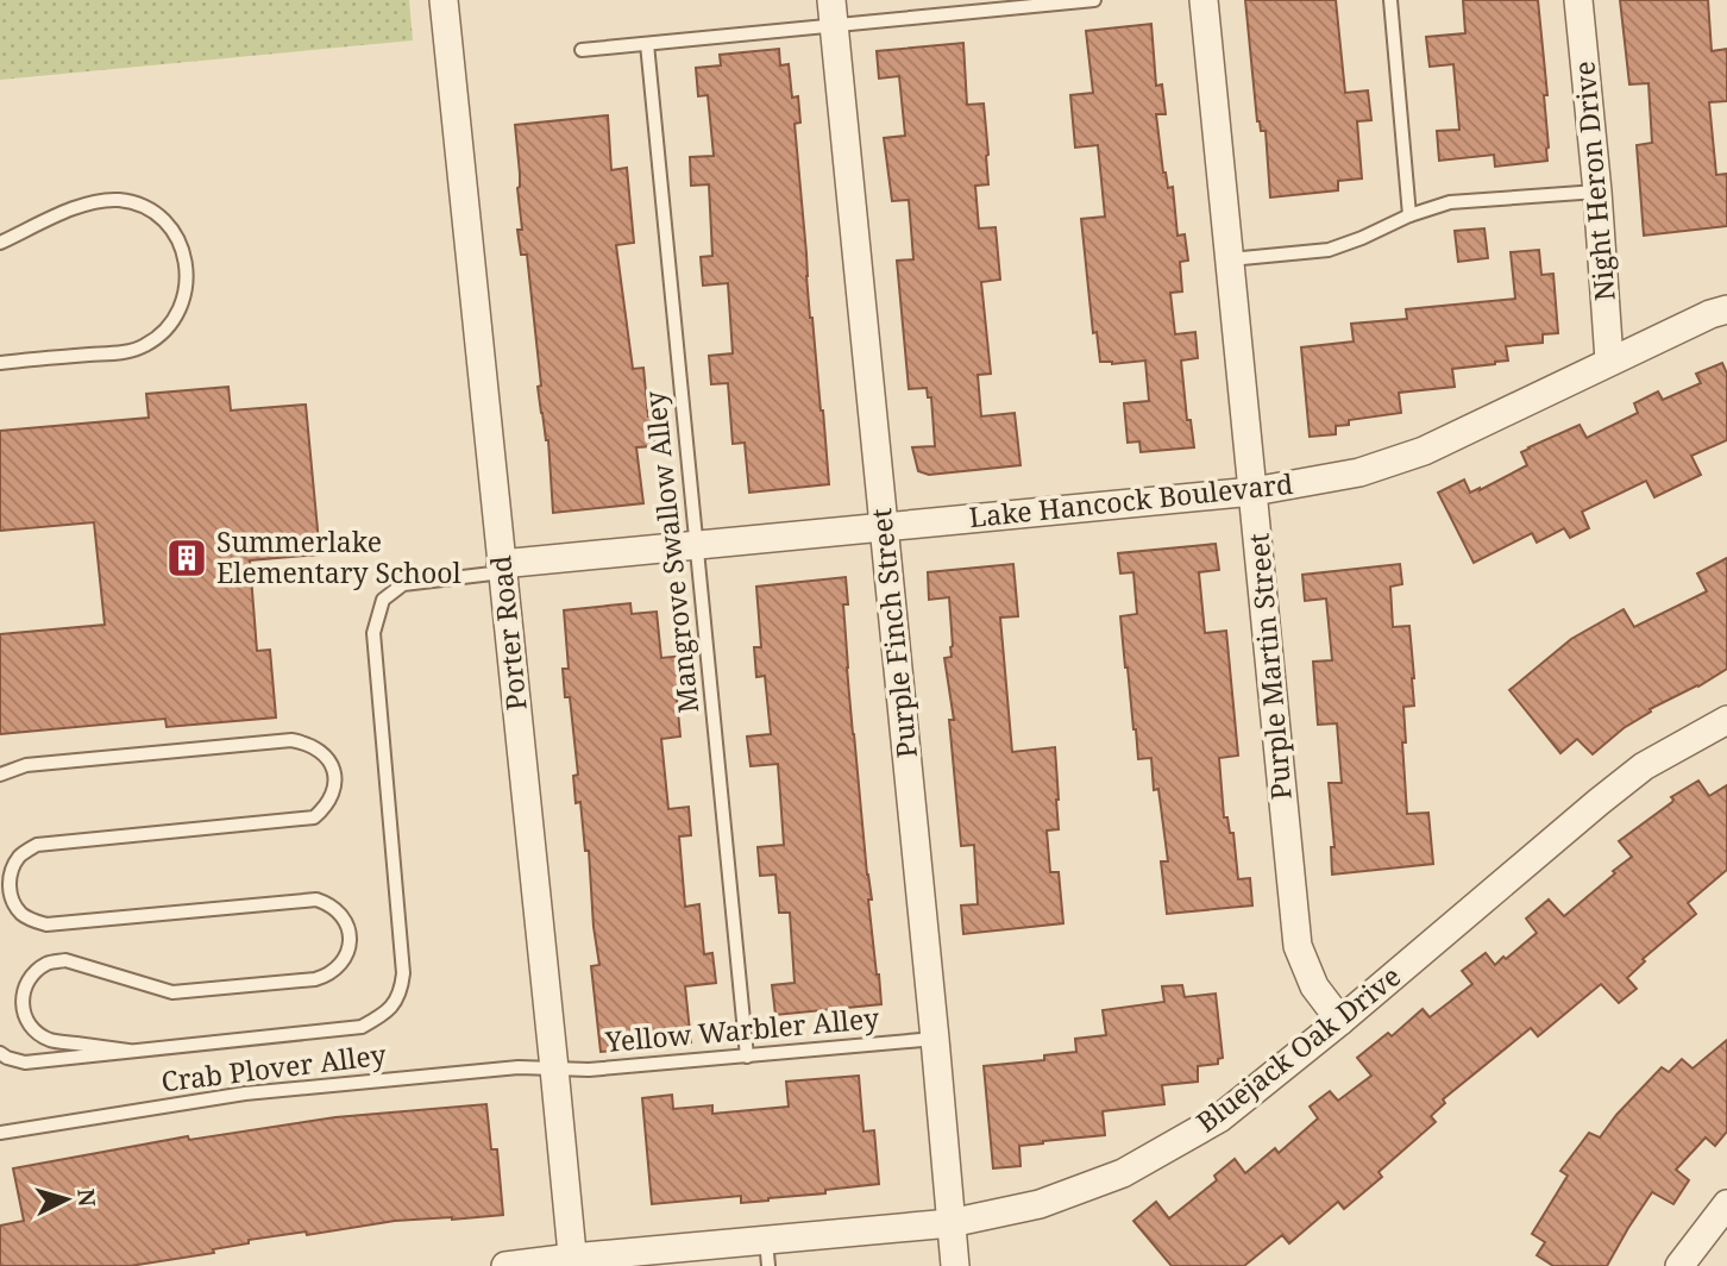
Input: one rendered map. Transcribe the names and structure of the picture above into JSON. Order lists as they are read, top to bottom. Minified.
{"streets":{"street":["Night Heron Drive","Lake Hancock Boulevard","Porter Road","Purple Finch Street","Purple Martin Street","Bluejack Oak Drive"],"lane":["Mangrove Swallow Alley","Yellow Warbler Alley","Crab Plover Alley"]},"crossings":[["Night Heron Drive","Lake Hancock Boulevard"],["Lake Hancock Boulevard","Mangrove Swallow Alley"],["Lake Hancock Boulevard","Porter Road"],["Lake Hancock Boulevard","Purple Finch Street"],["Lake Hancock Boulevard","Purple Martin Street"],["Mangrove Swallow Alley","Yellow Warbler Alley"],["Porter Road","Yellow Warbler Alley"],["Porter Road","Bluejack Oak Drive"],["Porter Road","Crab Plover Alley"],["Purple Finch Street","Yellow Warbler Alley"],["Purple Finch Street","Bluejack Oak Drive"],["Purple Martin Street","Bluejack Oak Drive"],["Yellow Warbler Alley","Crab Plover Alley"]],"places":{"building":["Summerlake Elementary School"]},"north":"right"}
